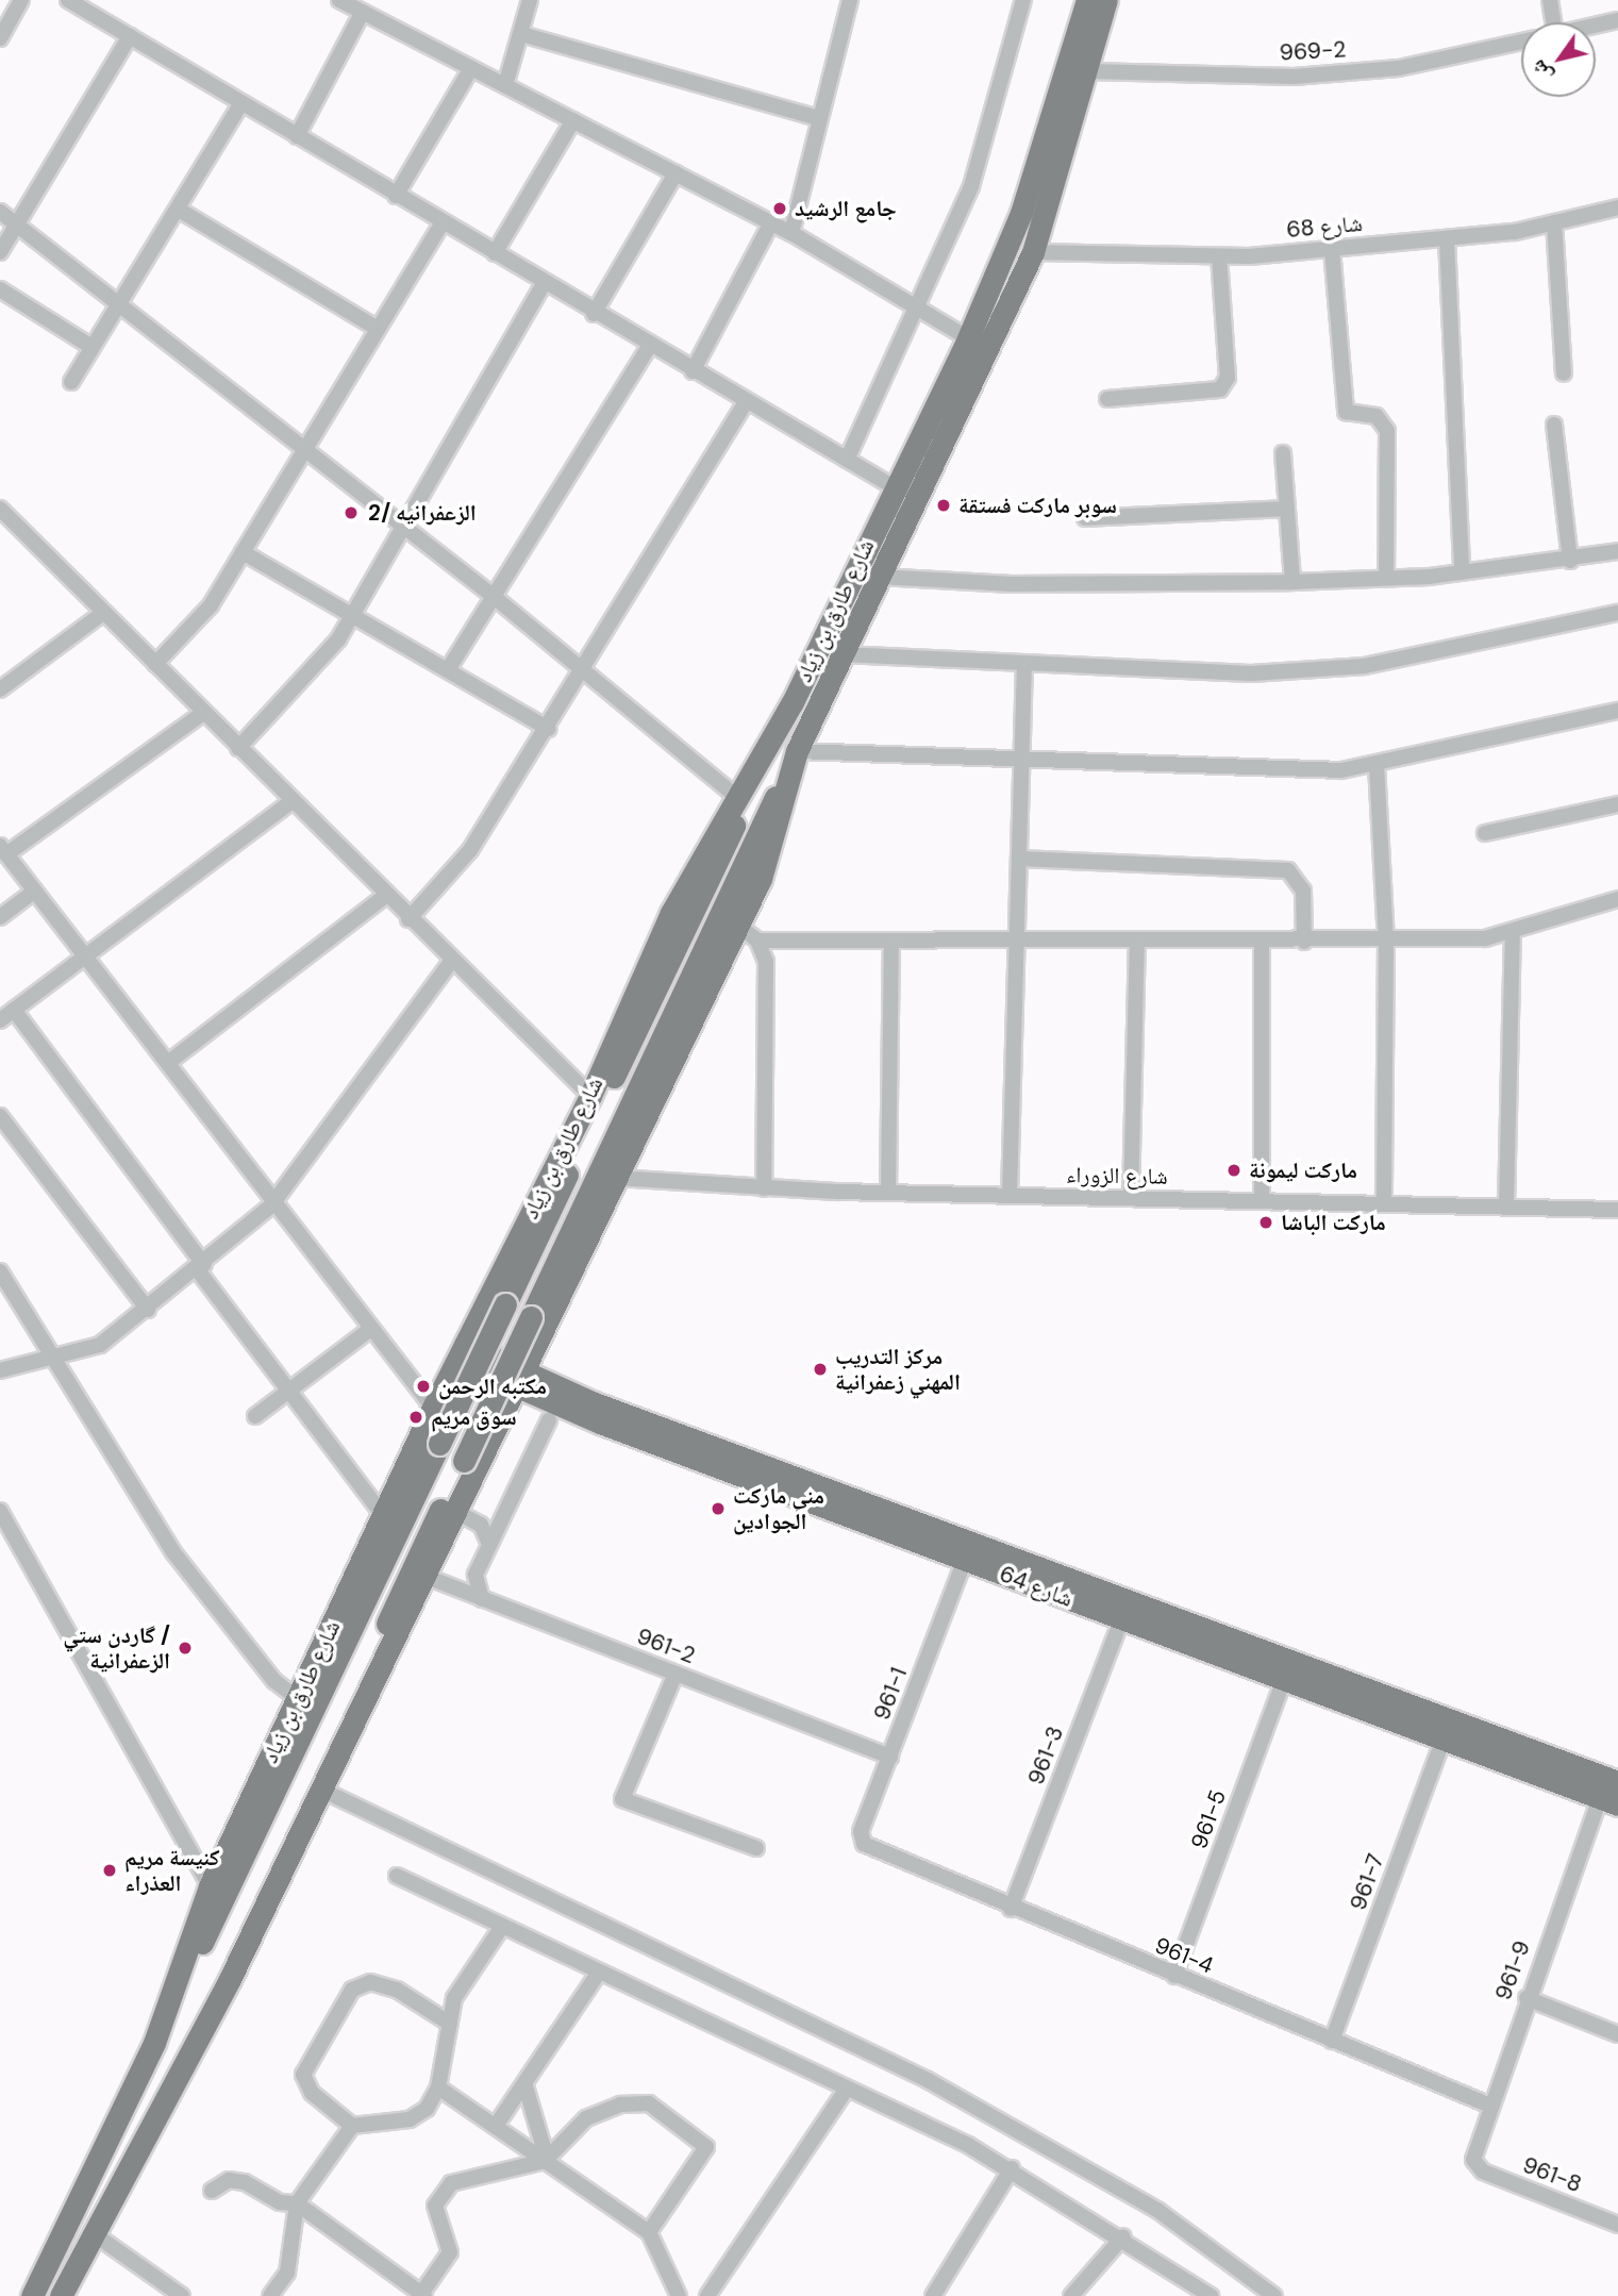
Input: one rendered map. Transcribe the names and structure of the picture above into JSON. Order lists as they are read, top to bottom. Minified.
{"streets":{"main road":["شارع طارق بن زياد","شارع 64"],"street":["969-2","شارع 68","شارع الزوراء","961-2","961-1","961-3","961-5","961-7","961-4","961-9","961-8"]},"crossings":[["969-2","شارع طارق بن زياد"],["شارع 68","شارع طارق بن زياد"],["شارع طارق بن زياد","شارع الزوراء"],["شارع طارق بن زياد","شارع 64"],["شارع طارق بن زياد","961-2"],["شارع 64","961-1"],["شارع 64","961-3"],["شارع 64","961-5"],["شارع 64","961-7"],["شارع 64","961-9"],["961-2","961-1"],["961-1","961-4"],["961-3","961-4"],["961-5","961-4"],["961-7","961-4"],["961-4","961-9"],["961-9","961-8"]],"places":["جامع الرشيد","سوبر ماركت فستقة","الزعفرانيه /2","ماركت ليمونة","ماركت الباشا","مركز التدريب المهني زعفرانية","مكتبه الرحمن","سوق مريم","مني ماركت الجوادين","گاردن ستي / الزعفرانية","كنيسة مريم العذراء"],"north":"bottom left"}
